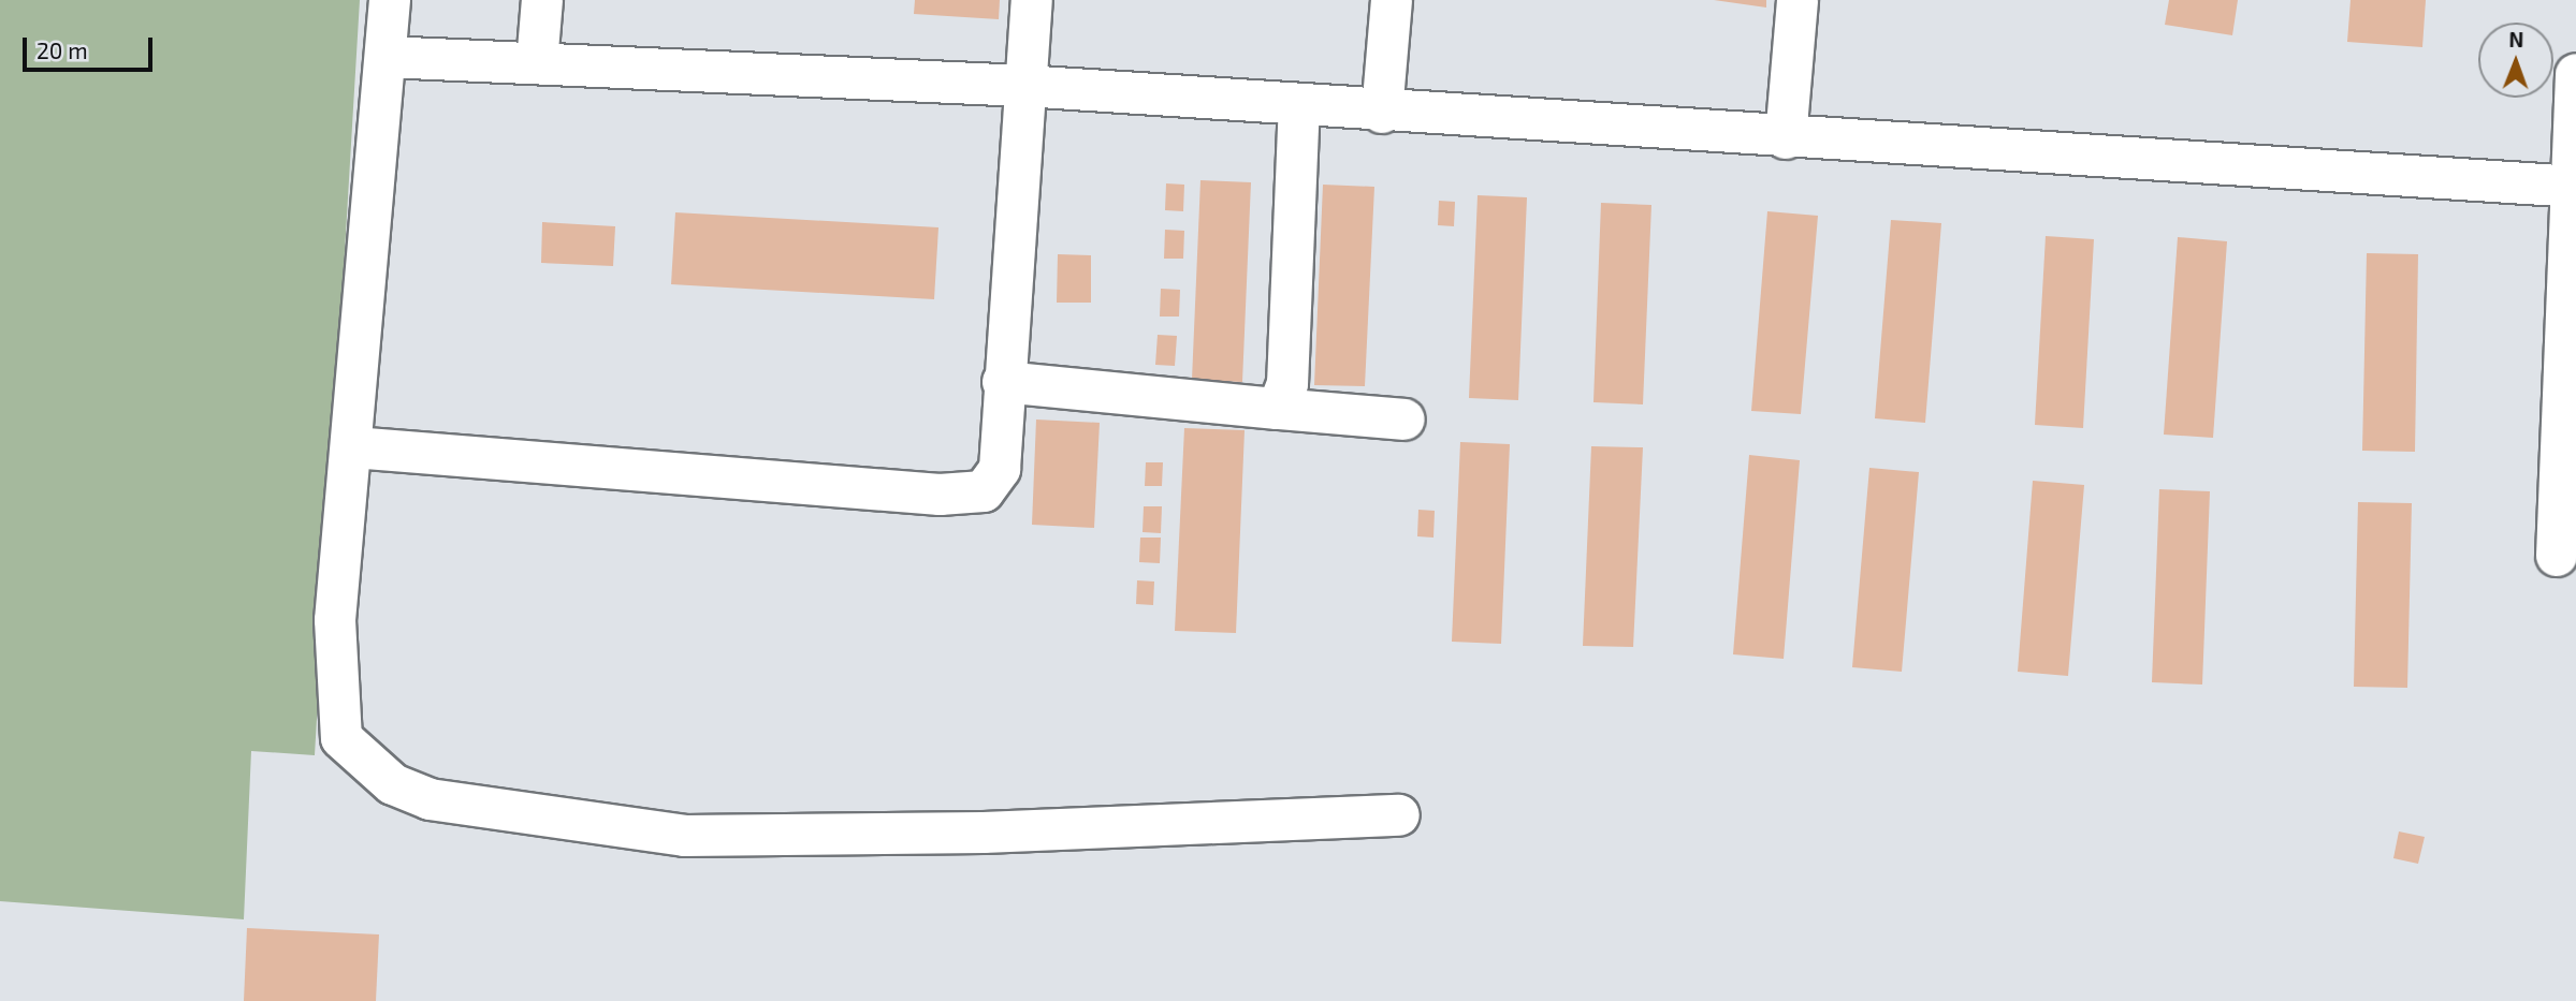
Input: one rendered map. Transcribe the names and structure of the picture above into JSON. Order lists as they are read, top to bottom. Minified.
{"scale_bar":"20 m","north":"top"}
